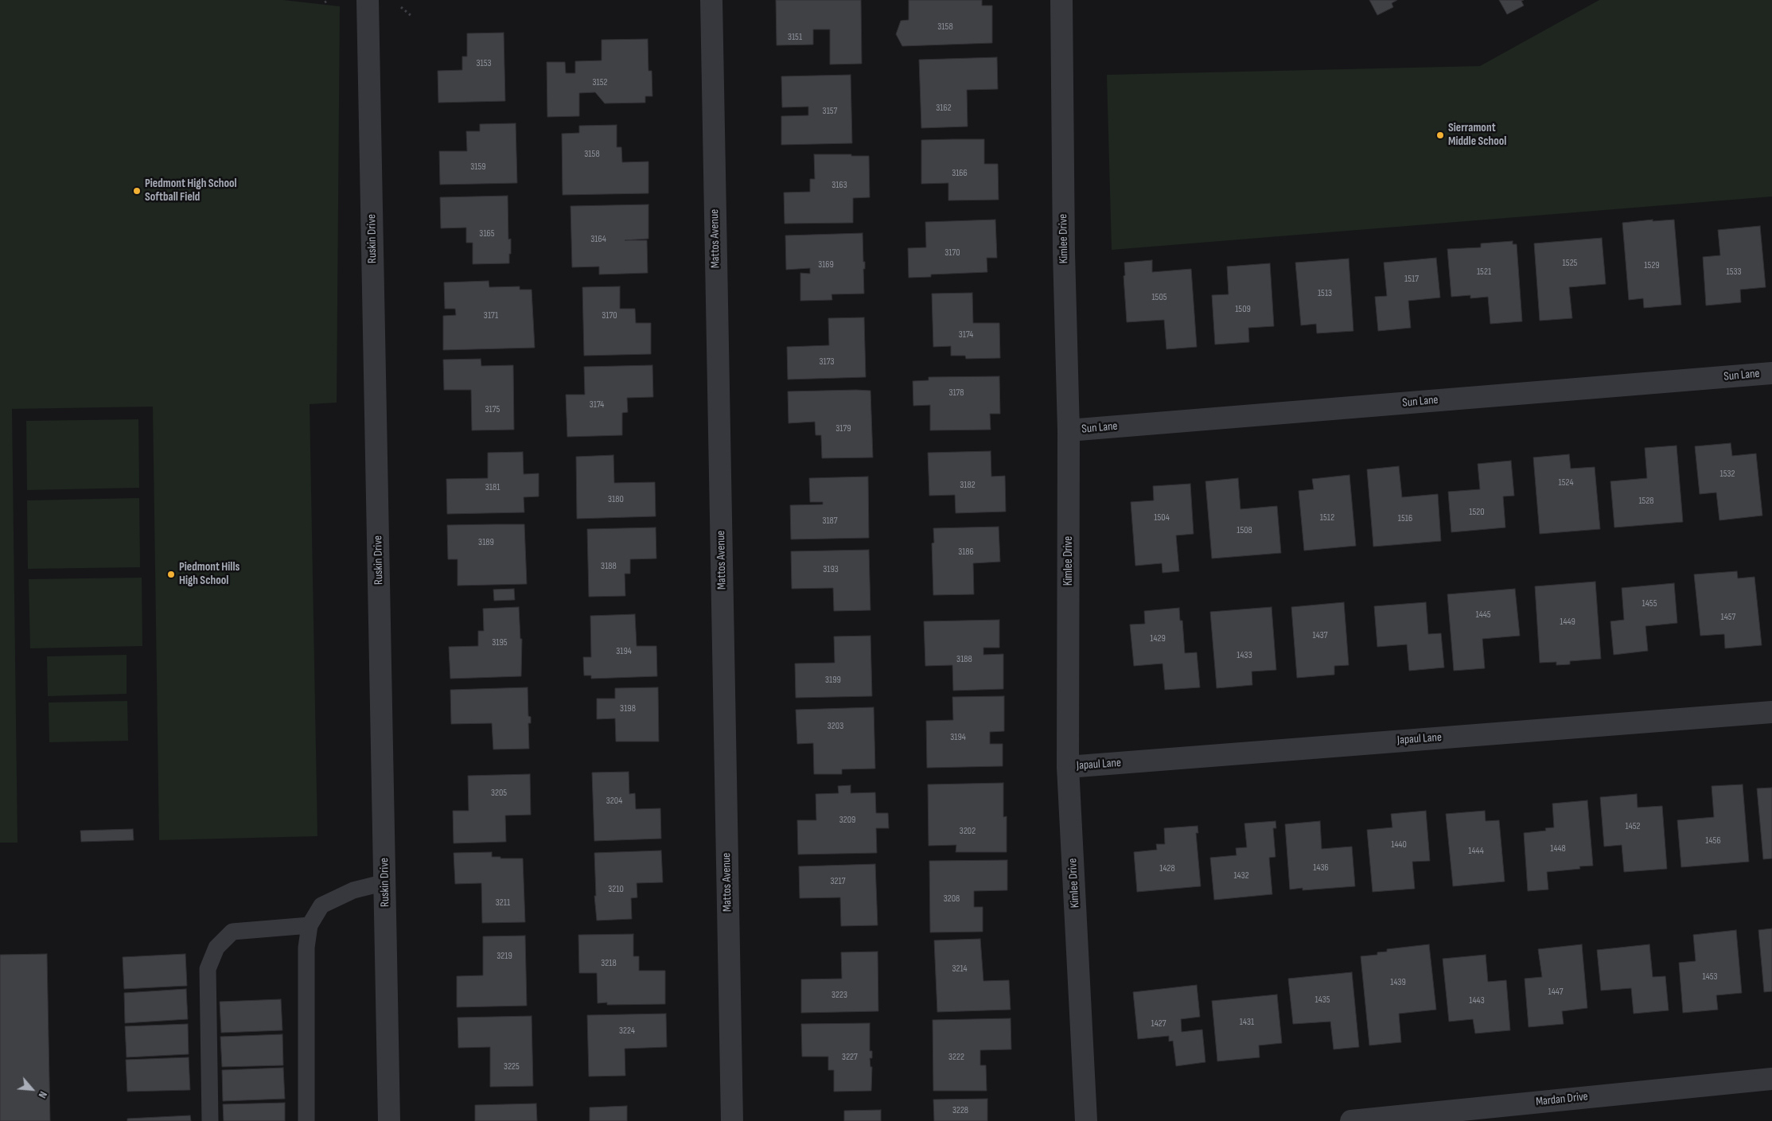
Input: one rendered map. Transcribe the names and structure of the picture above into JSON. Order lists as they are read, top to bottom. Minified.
{"streets":{"street":["Ruskin Drive","Mattos Avenue","Kimlee Drive","Sun Lane","Japaul Lane","Mardan Drive"]},"crossings":[["Kimlee Drive","Sun Lane"],["Kimlee Drive","Japaul Lane"]],"places":["Sierramont Middle School","Piedmont High School Softball Field","Piedmont Hills High School"],"house_numbers":["3158","3151","3153","3152","3162","3157","3158","3159","3166","3163","3165","3164","3170","1525","3169","1529","1521","1533","1517","1513","1505","1509","3171","3170","3174","3173","3178","3174","3175","3179","1532","1524","3182","3181","3180","1528","1520","1504","1512","1516","3187","1508","3189","3186","3188","3193","1455","1445","1457","1449","1437","1429","3195","3194","1433","3188","3199","3198","3203","3194","3205","3204","3209","1452","3202","1456","1440","1448","1444","1436","1428","1432","3217","3210","3208","3211","3219","3218","3214","1453","1439","1447","3223","1435","1443","1431","1427","3224","3227","3222","3225","3228"],"north":"bottom right"}
